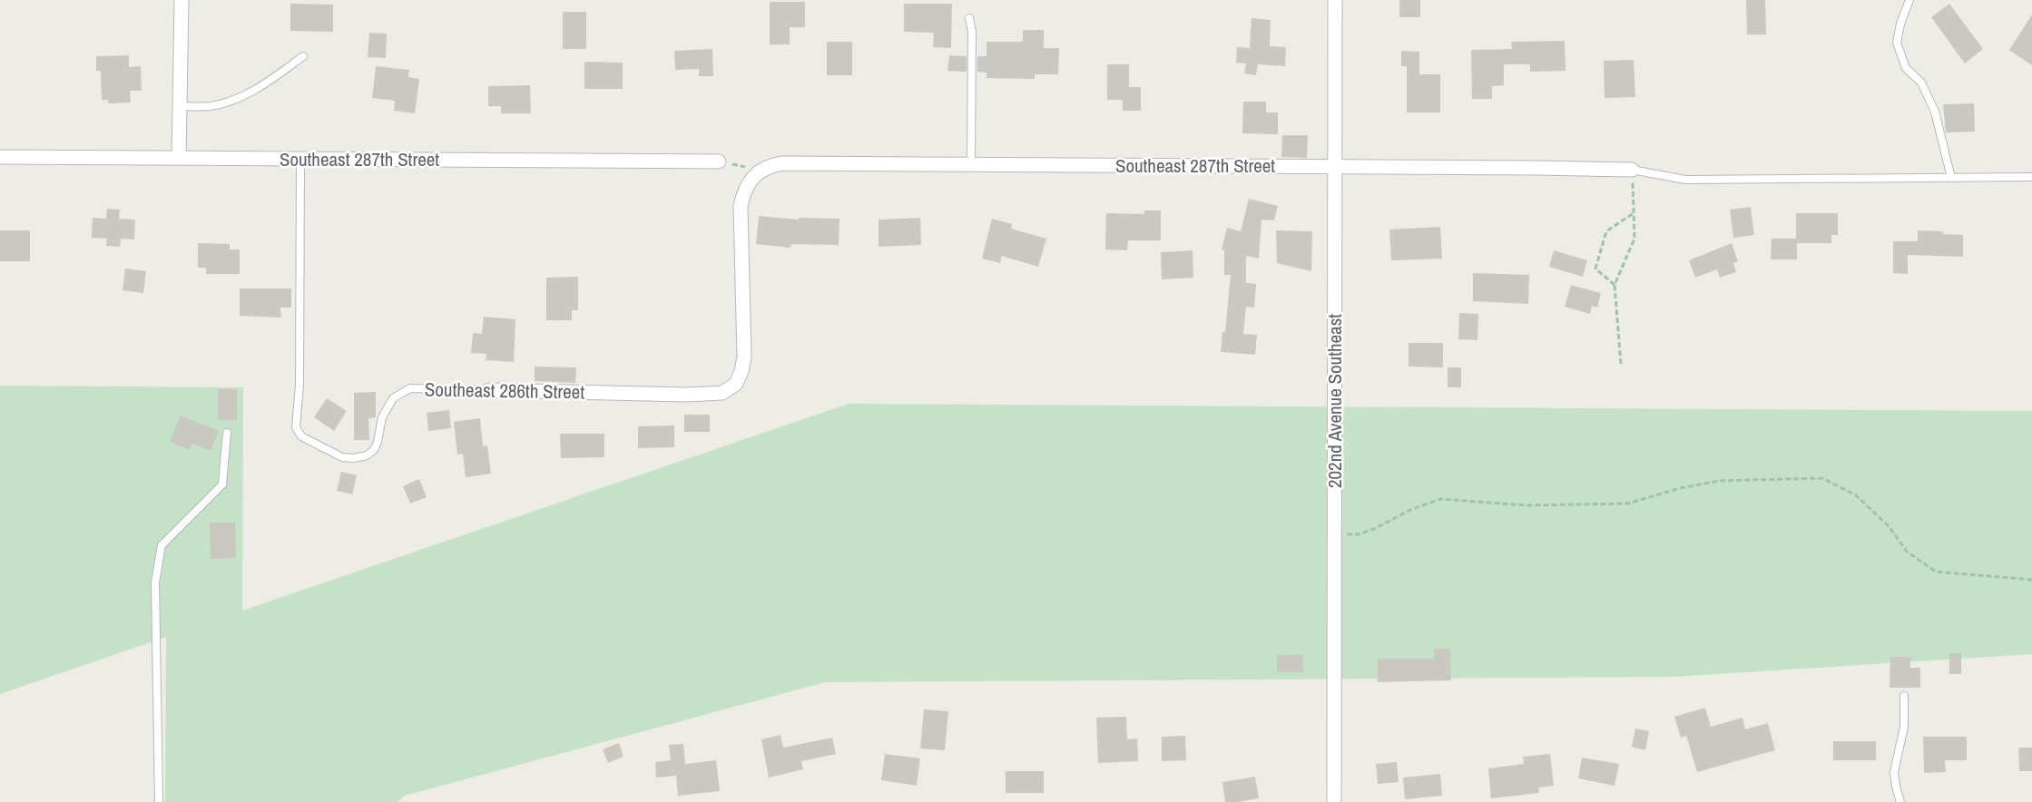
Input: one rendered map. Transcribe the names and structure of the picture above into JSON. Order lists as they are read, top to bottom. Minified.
{"streets":{"street":["Southeast 287th Street","Southeast 286th Street","202nd Avenue Southeast"]},"crossings":[["Southeast 287th Street","Southeast 286th Street"],["Southeast 287th Street","202nd Avenue Southeast"]]}
